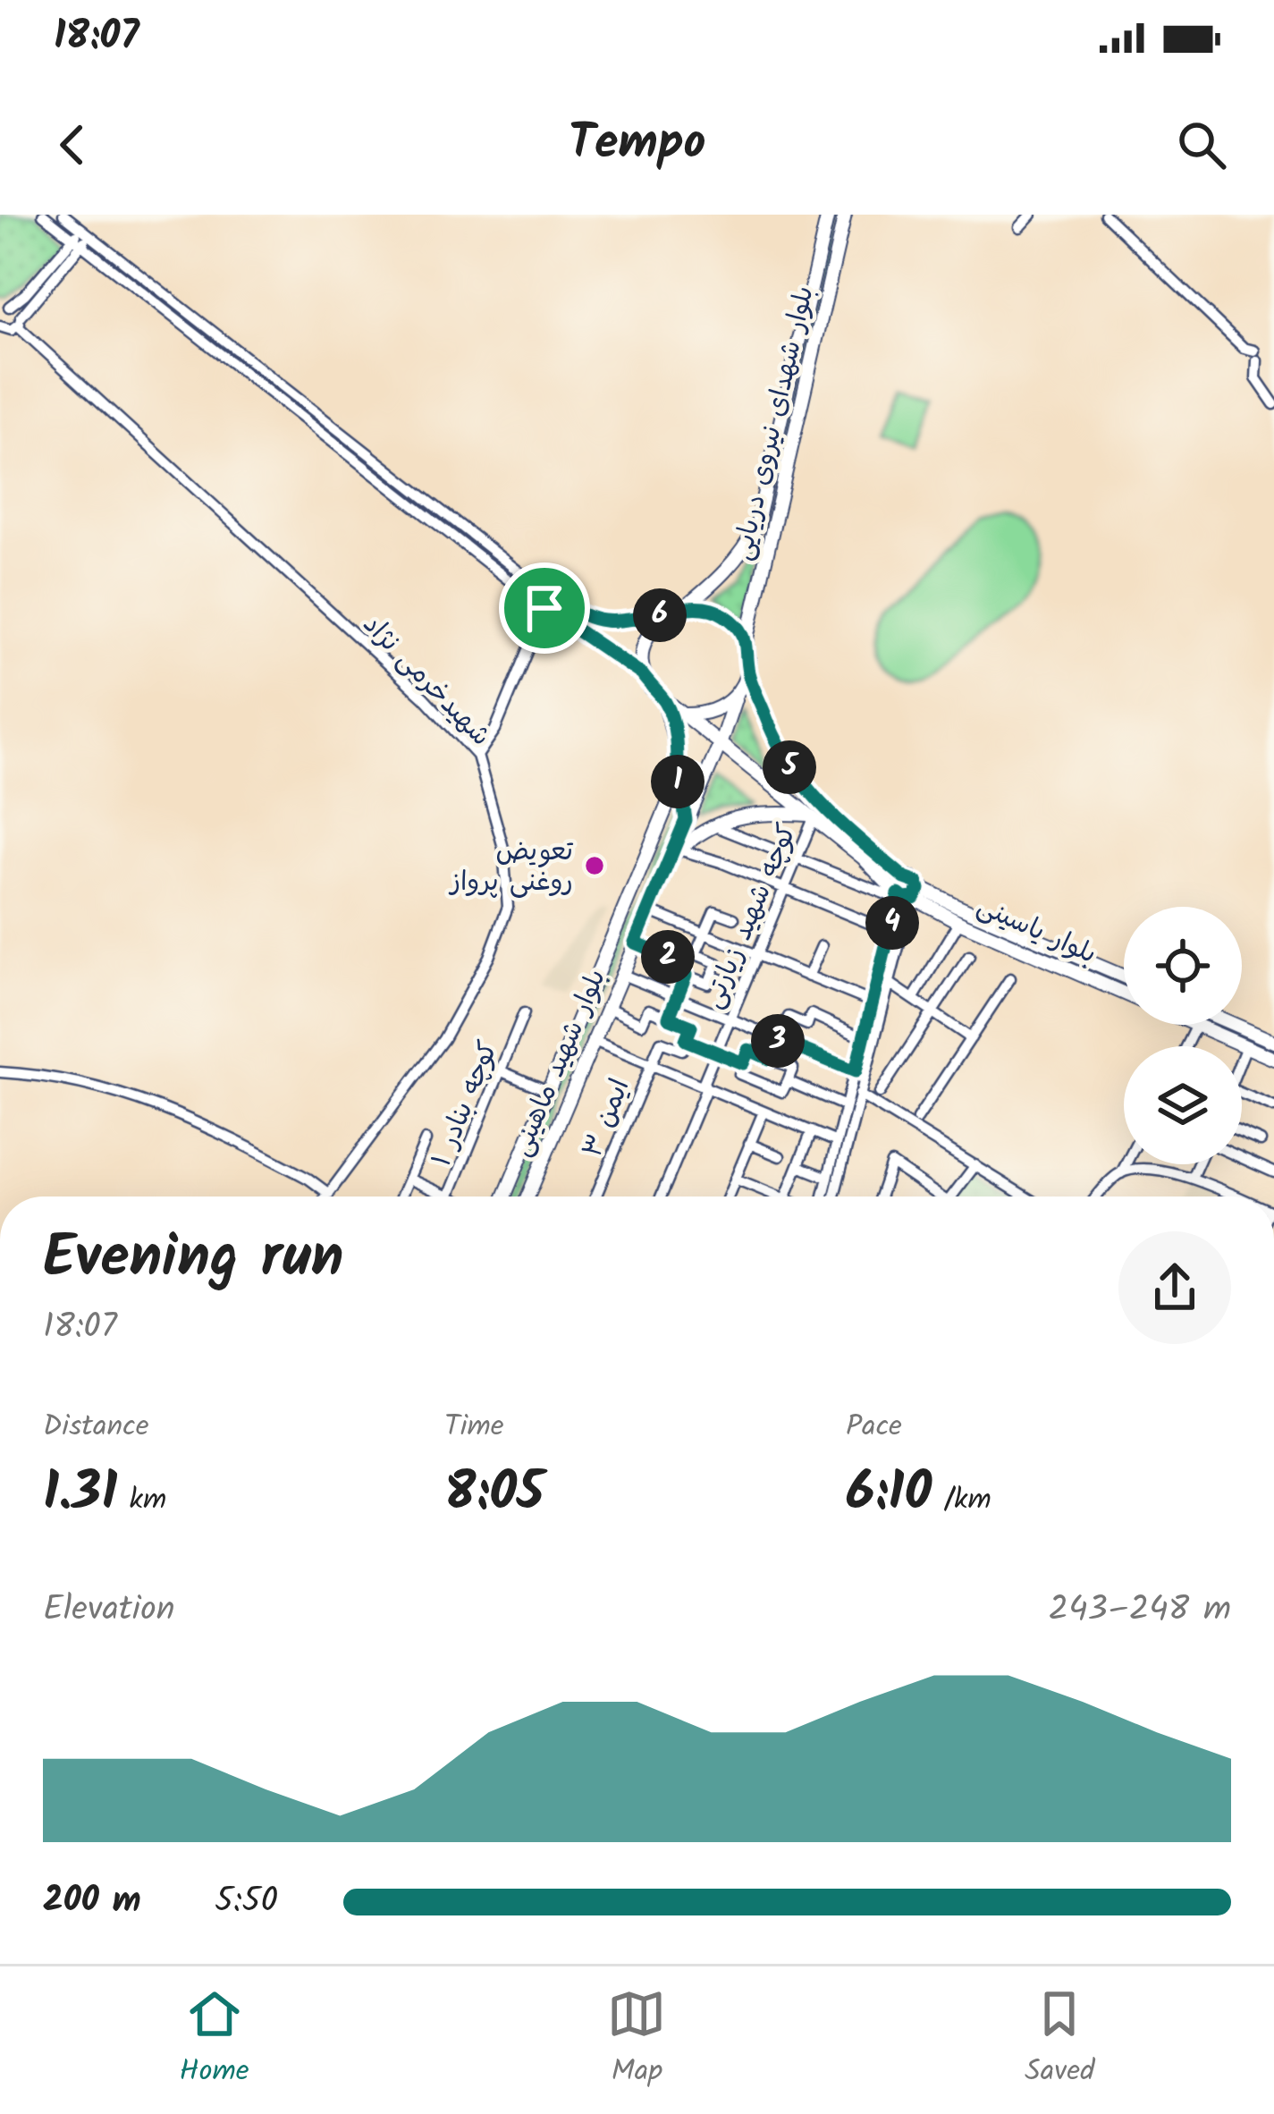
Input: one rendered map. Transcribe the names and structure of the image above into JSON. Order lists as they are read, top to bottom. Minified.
{"streets":{"main road":["بلوار شهدای نیروی دریایی","بلوار یاسینی","بلوار شهید ماهینی"],"street":["شهیدخرمی نژاد","کوچه شهید زیارتی","کوچه بنادر ۱","ایمن ۳"]},"crossings":[["بلوار شهدای نیروی دریایی","بلوار یاسینی"],["بلوار شهدای نیروی دریایی","بلوار شهید ماهینی"],["کوچه شهید زیارتی","بلوار یاسینی"],["بلوار یاسینی","بلوار شهید ماهینی"]],"places":["تعویض روغنی پرواز"],"page":{"status":"18:07","header":"Tempo","pins":["6","5","1","4","2","3"],"heading":["Evening run","18:07"],"stats":[["Distance","1.31 km"],["Time","8:05"],["Pace","6:10 /km"]],"chart":["Elevation","243–248 m"],"list":[{"name":"200 m","note":"5:50"}],"tabs":["Home","Map","Saved"]}}
